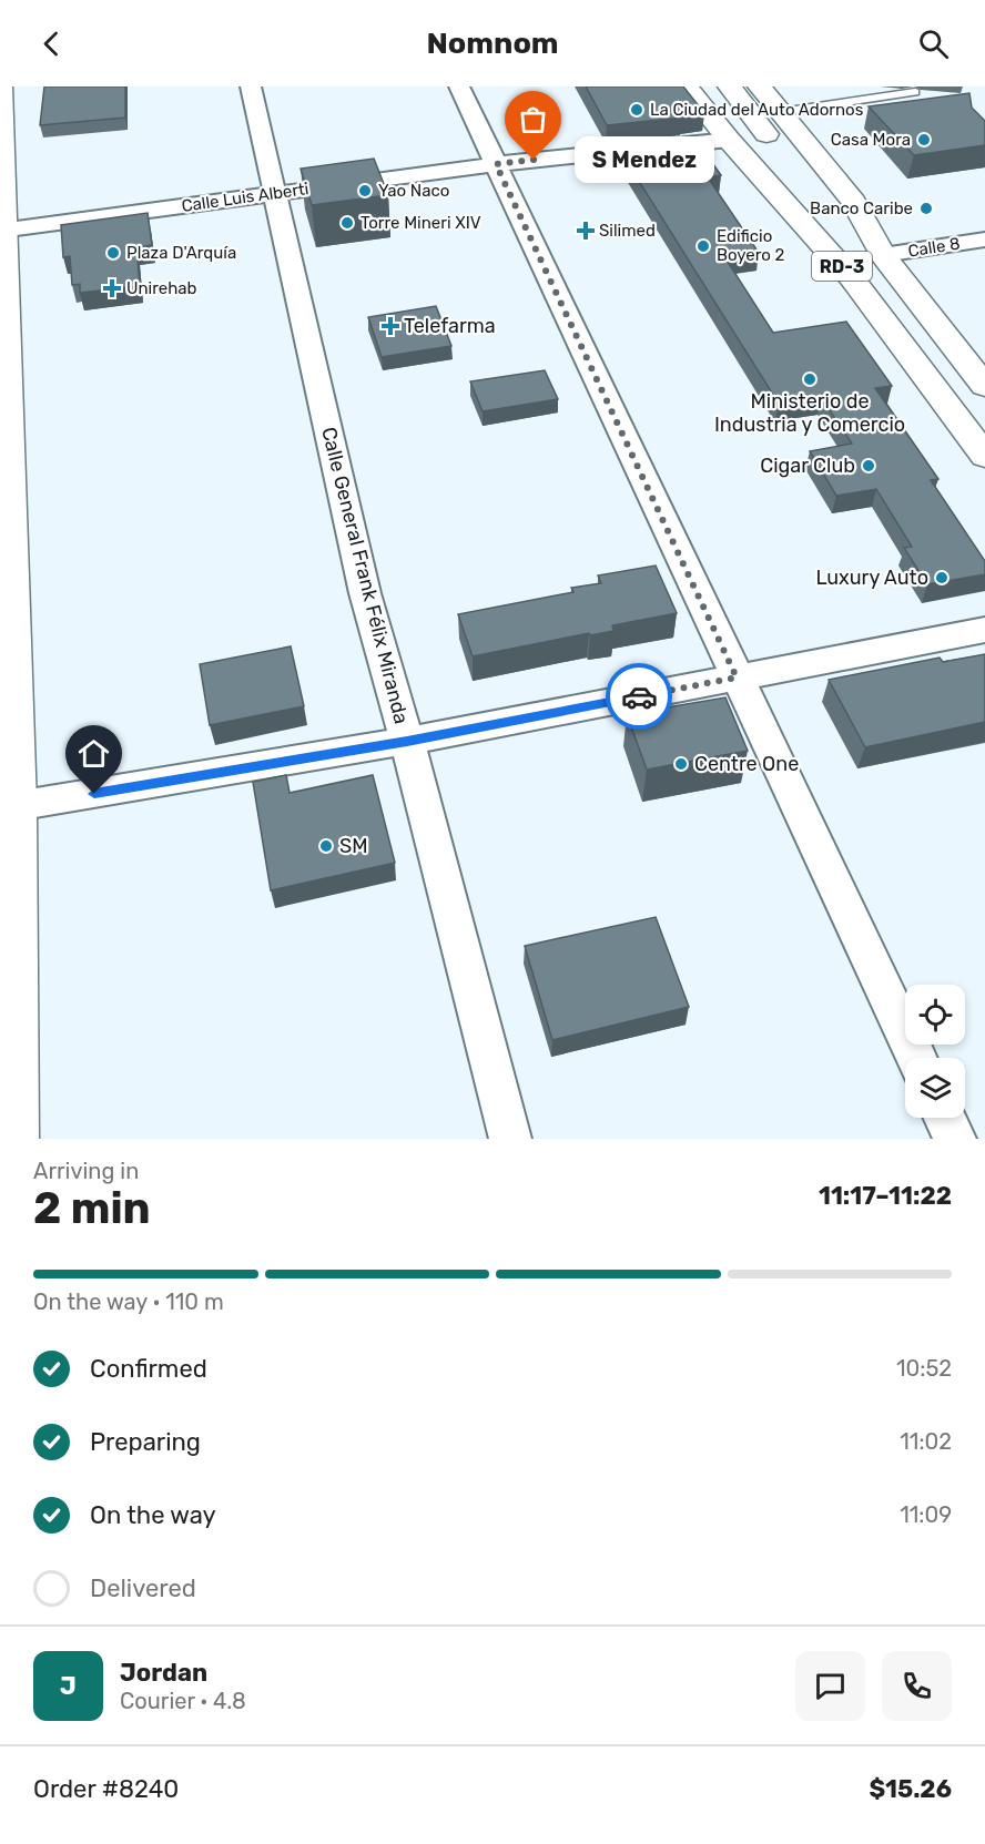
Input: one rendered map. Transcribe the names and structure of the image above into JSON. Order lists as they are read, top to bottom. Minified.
{"streets":{"main road":["RD-3"],"street":["Calle Luis Alberti","Calle 8","Calle General Frank Félix Miranda"]},"crossings":[["Calle Luis Alberti","RD-3"],["Calle Luis Alberti","Calle General Frank Félix Miranda"],["Calle 8","RD-3"]],"places":{"other":["La Ciudad del Auto Adornos","Casa Mora","S Mendez","Yao Naco","Banco Caribe","Torre Mineri XIV","Edificio Boyero 2","Plaza D'Arquía","Ministerio de Industria y Comercio","Cigar Club","Luxury Auto","Centre One","SM"],"health":["Silimed","Unirehab","Telefarma"]},"page":{"header":"Nomnom","bubble":"S Mendez","heading":["2 min","Arriving in","11:17–11:22"],"panel":["Jordan","Courier · 4.8","Order #8240","$15.26"],"bar":"On the way · 110 m","list":[["Confirmed","10:52"],["Preparing","11:02"],["On the way","11:09"],"Delivered"],"round":"J"}}
